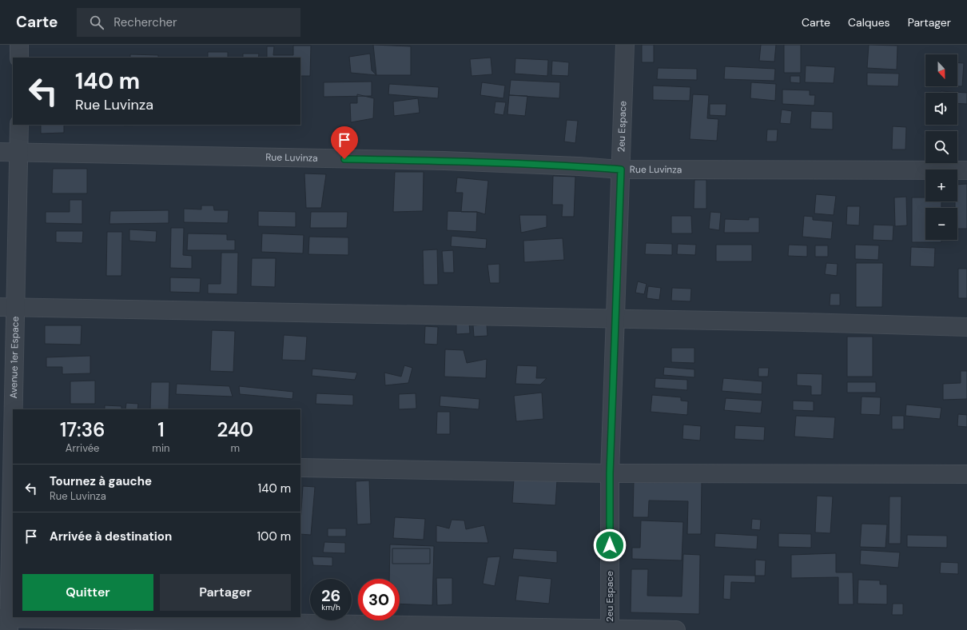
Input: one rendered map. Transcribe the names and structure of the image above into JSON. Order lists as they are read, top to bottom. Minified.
{"streets":{"street":["2eu Espace","Rue Luvinza","Avenue 1er Espace"]},"crossings":[["2eu Espace","Rue Luvinza"],["Rue Luvinza","Avenue 1er Espace"]],"north":"bottom","page":{"header":"Carte","search":"Rechercher","nav":["Carte","Calques","Partager"],"map_buttons":["+","−"],"turn":["140 m","Rue Luvinza"],"eta":["17:36","Arrivée","1","min","240","m"],"list":[{"name":"Tournez à gauche","note":"Rue Luvinza","value":"140 m"},{"name":"Arrivée à destination","value":"100 m"}],"buttons":["Quitter","Partager"],"speed":"26 km/h","limit":"30"}}
